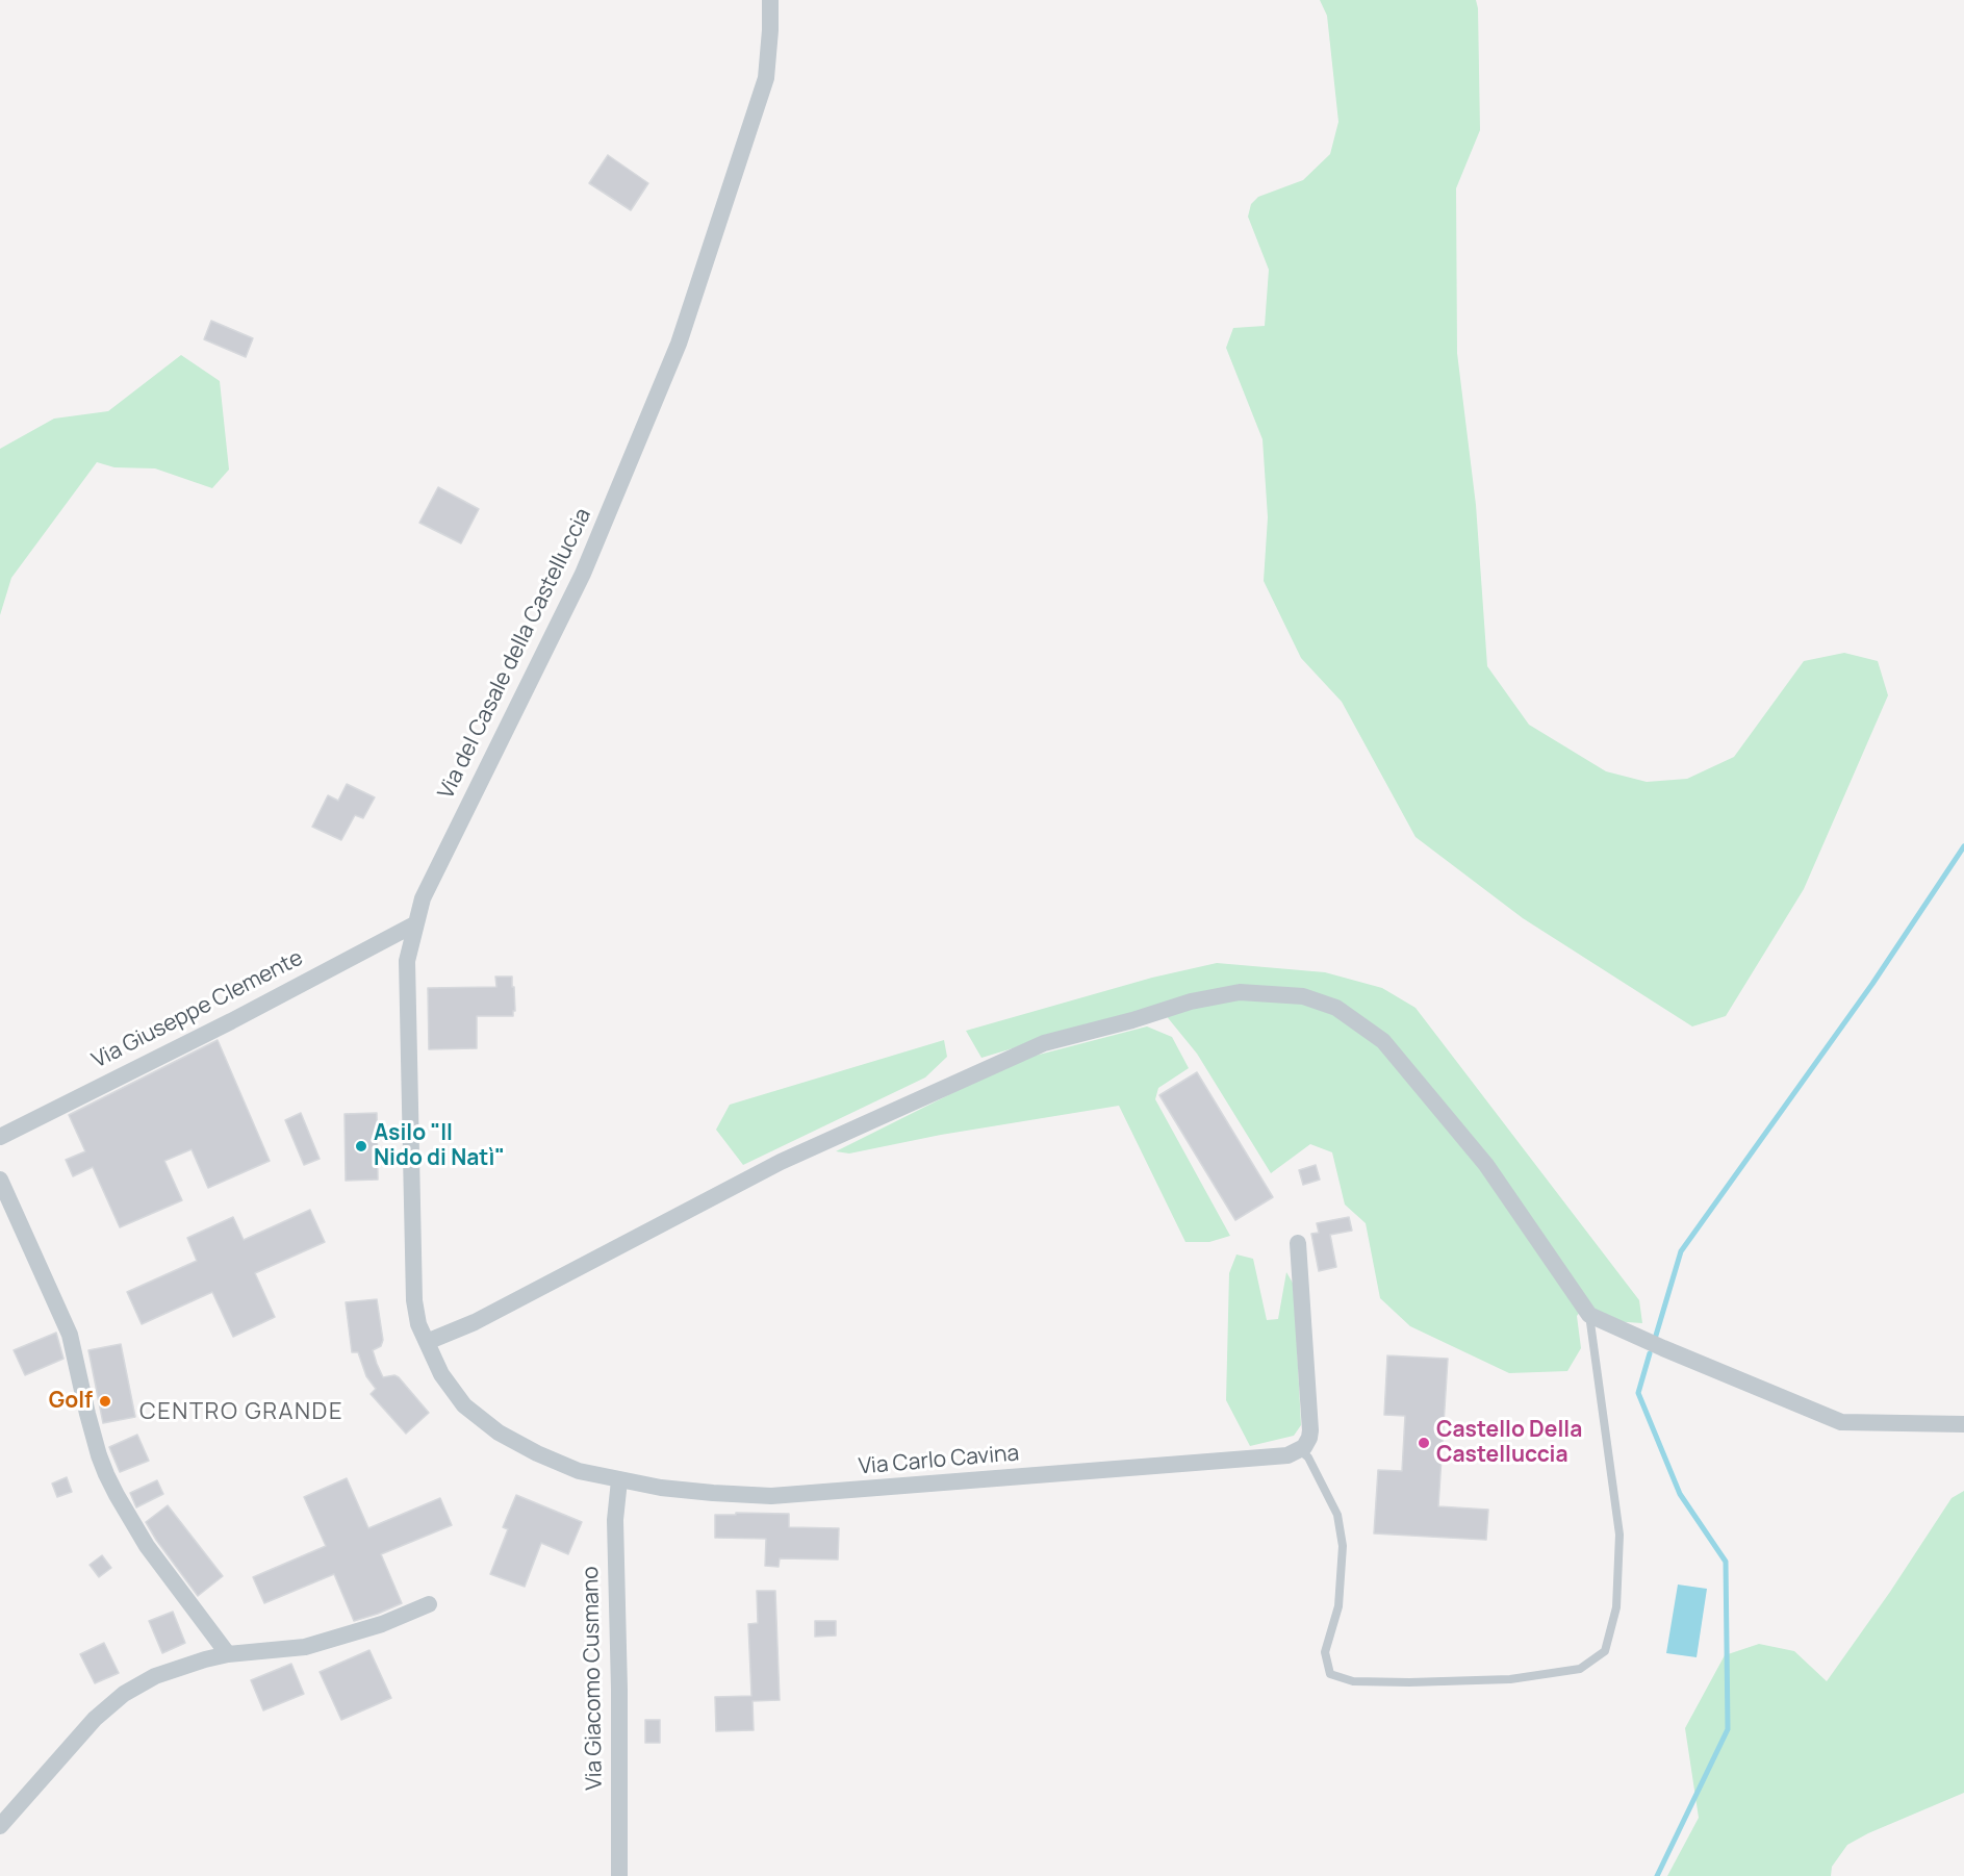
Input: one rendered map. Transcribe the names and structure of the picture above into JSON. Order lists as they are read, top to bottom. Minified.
{"streets":{"street":["Via del Casale della Castelluccia","Via Giuseppe Clemente","Via Carlo Cavina","Via Giacomo Cusmano"]},"crossings":[["Via del Casale della Castelluccia","Via Giuseppe Clemente"],["Via del Casale della Castelluccia","Via Carlo Cavina"],["Via Carlo Cavina","Via Giacomo Cusmano"]],"districts":["CENTRO GRANDE"],"places":["Asilo \"Il Nido di Natì\"","Golf","Castello Della Castelluccia"]}
